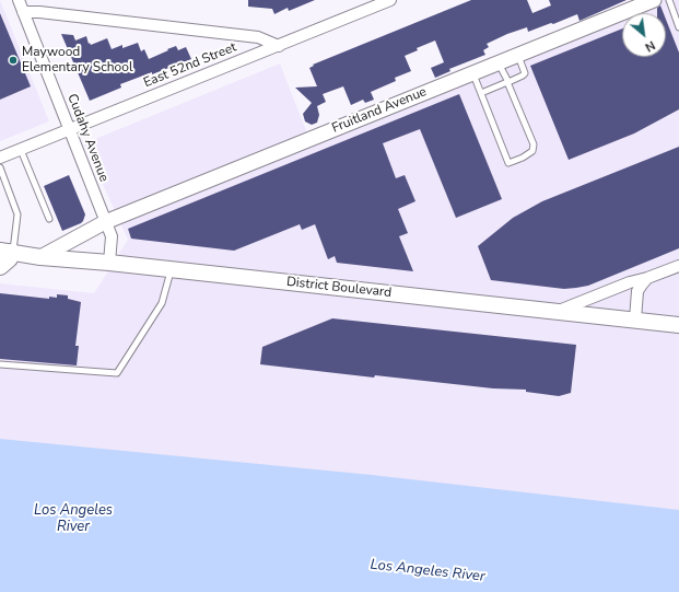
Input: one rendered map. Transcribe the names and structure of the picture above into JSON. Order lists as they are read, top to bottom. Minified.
{"streets":{"main road":["District Boulevard"],"street":["East 52nd Street","Fruitland Avenue","Cudahy Avenue"]},"crossings":[["East 52nd Street","Cudahy Avenue"],["Fruitland Avenue","Cudahy Avenue"],["Fruitland Avenue","District Boulevard"],["Cudahy Avenue","District Boulevard"]],"water":["Los Angeles River"],"places":["Maywood Elementary School"],"north":"bottom right"}
